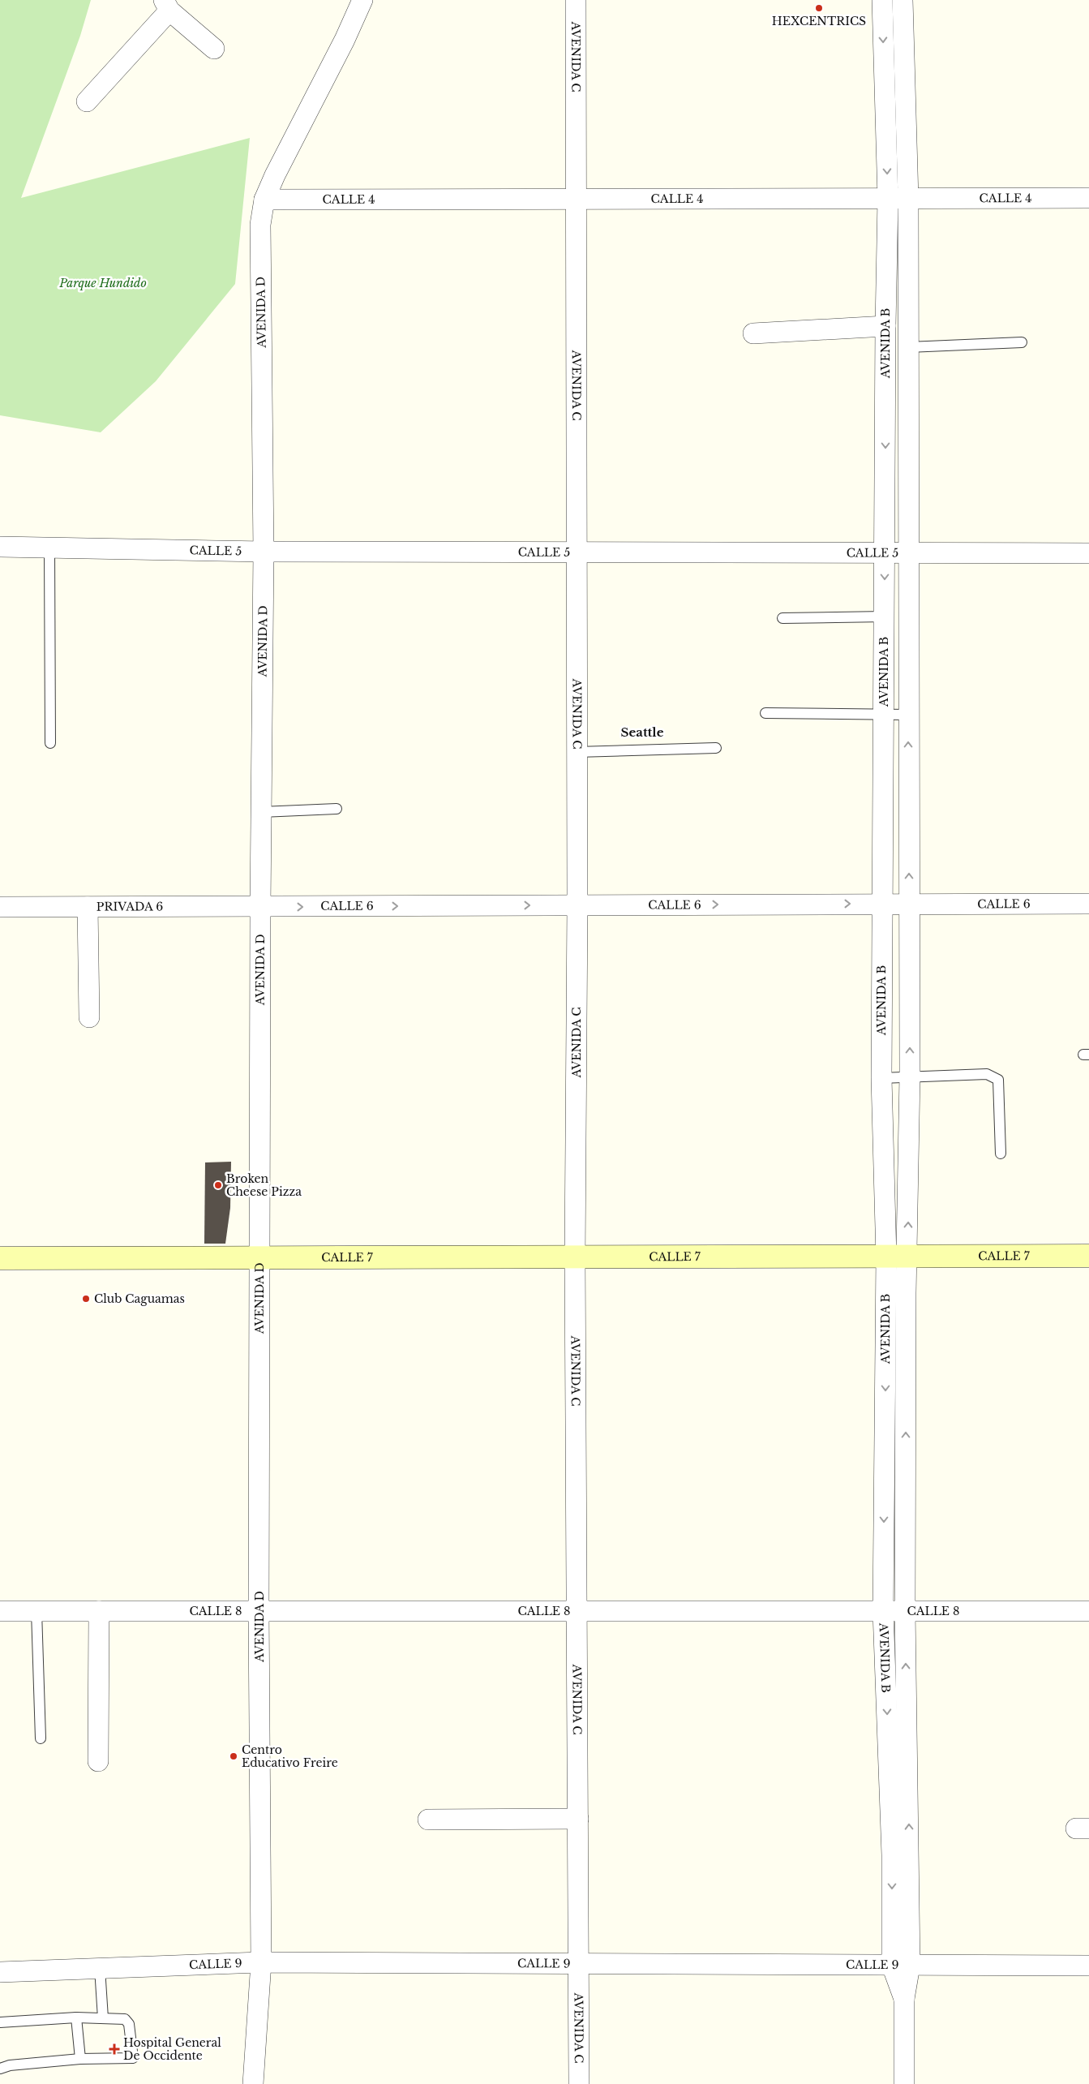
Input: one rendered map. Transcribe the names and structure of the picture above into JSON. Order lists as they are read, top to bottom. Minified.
{"streets":{"street":["AVENIDA C","CALLE 4","AVENIDA D","AVENIDA B","CALLE 5","CALLE 6","PRIVADA 6","CALLE 7","CALLE 8","CALLE 9"]},"crossings":[["AVENIDA C","CALLE 4"],["AVENIDA C","CALLE 5"],["AVENIDA C","CALLE 6"],["AVENIDA C","CALLE 7"],["AVENIDA C","CALLE 8"],["AVENIDA C","CALLE 9"],["CALLE 4","AVENIDA D"],["CALLE 4","AVENIDA B"],["AVENIDA D","CALLE 5"],["AVENIDA D","CALLE 6"],["AVENIDA D","PRIVADA 6"],["AVENIDA D","CALLE 7"],["AVENIDA D","CALLE 8"],["AVENIDA D","CALLE 9"],["AVENIDA B","CALLE 5"],["AVENIDA B","CALLE 6"],["AVENIDA B","CALLE 7"],["AVENIDA B","CALLE 8"],["AVENIDA B","CALLE 9"],["CALLE 6","PRIVADA 6"]],"one_way":["CALLE 6"],"districts":["Seattle"],"parks":["Parque Hundido"],"places":{"other":["HEXCENTRICS","Broken Cheese Pizza","Club Caguamas","Centro Educativo Freire"],"health":["Hospital General De Occidente"]}}
